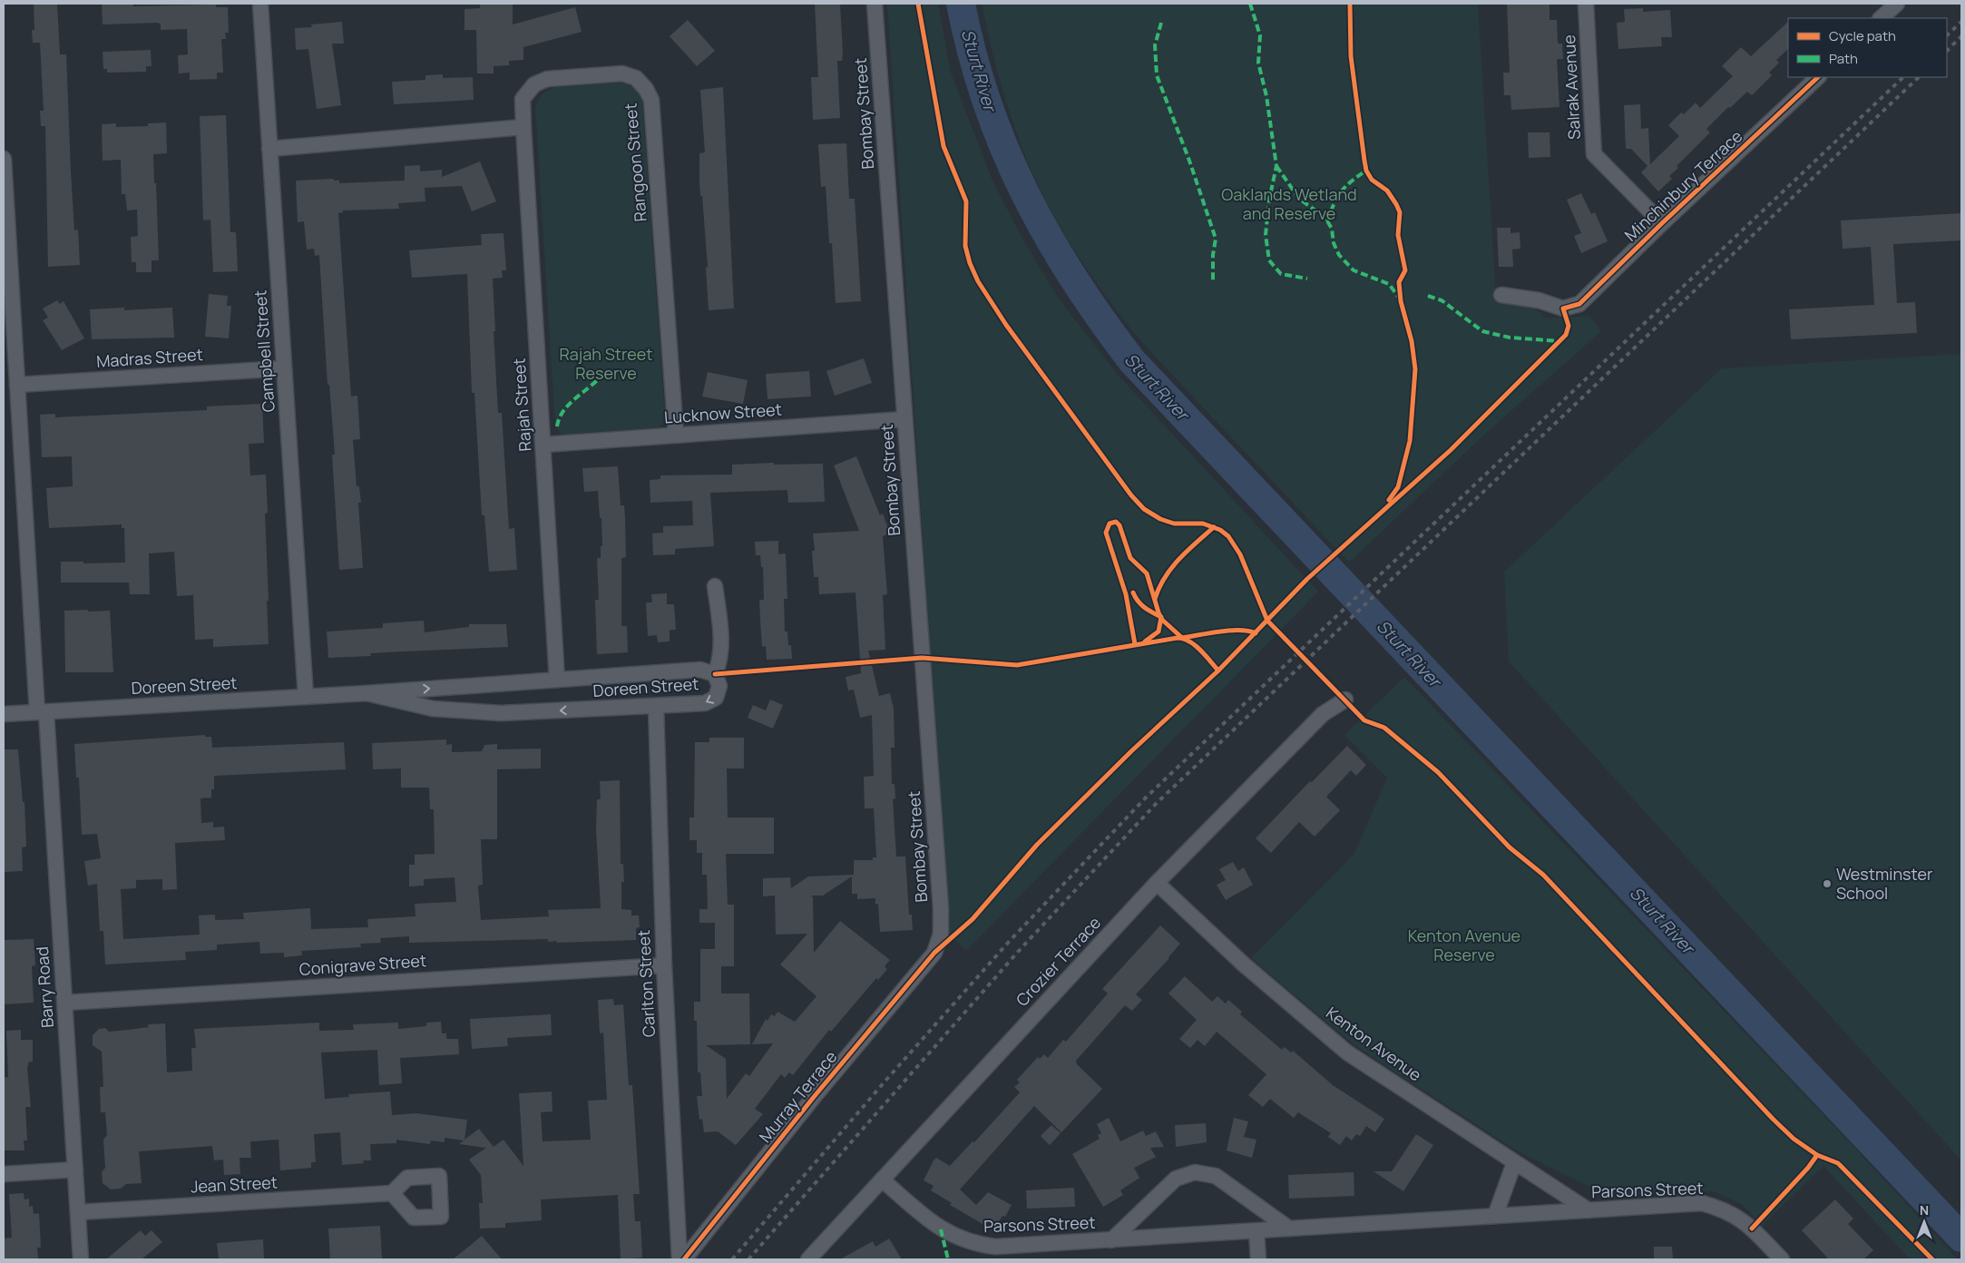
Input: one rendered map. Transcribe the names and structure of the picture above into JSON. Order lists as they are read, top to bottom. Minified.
{"streets":{"street":["Salrak Avenue","Bombay Street","Rangoon Street","Minchinbury Terrace","Campbell Street","Madras Street","Rajah Street","Lucknow Street","Doreen Street","Crozier Terrace","Conigrave Street","Carlton Street","Barry Road","Kenton Avenue","Murray Terrace","Jean Street","Parsons Street"]},"crossings":[["Salrak Avenue","Minchinbury Terrace"],["Bombay Street","Lucknow Street"],["Bombay Street","Murray Terrace"],["Rangoon Street","Rajah Street"],["Rangoon Street","Lucknow Street"],["Campbell Street","Madras Street"],["Campbell Street","Doreen Street"],["Madras Street","Barry Road"],["Rajah Street","Lucknow Street"],["Rajah Street","Doreen Street"],["Doreen Street","Carlton Street"],["Doreen Street","Barry Road"],["Crozier Terrace","Kenton Avenue"],["Crozier Terrace","Parsons Street"],["Conigrave Street","Carlton Street"],["Conigrave Street","Barry Road"],["Barry Road","Jean Street"],["Kenton Avenue","Parsons Street"]],"water":["Sturt River"],"parks":["Oaklands Wetland and Reserve","Rajah Street Reserve","Kenton Avenue Reserve"],"places":["Westminster School"],"legend":["Cycle path","Path"],"north":"top"}
